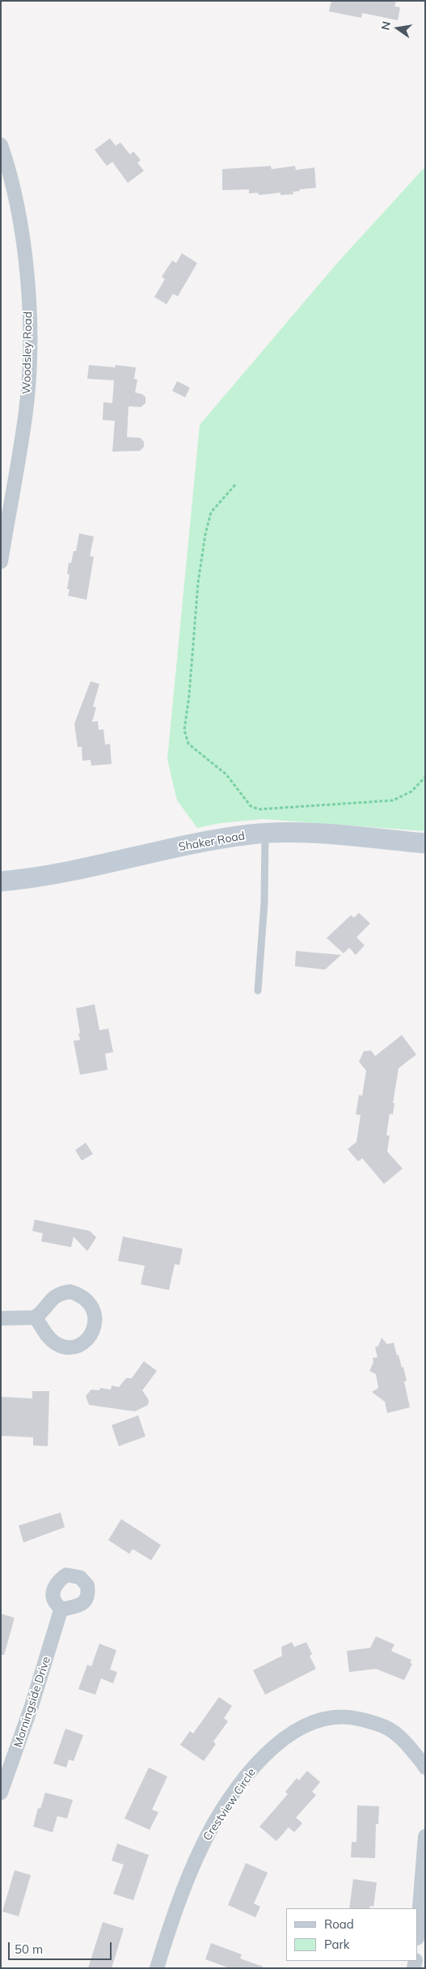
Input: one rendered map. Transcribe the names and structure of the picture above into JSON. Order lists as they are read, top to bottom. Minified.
{"streets":{"main road":["Shaker Road"],"street":["Woodsley Road","Morningside Drive","Crestview Circle"]},"legend":["Road","Park"],"scale_bar":"50 m","north":"left"}
